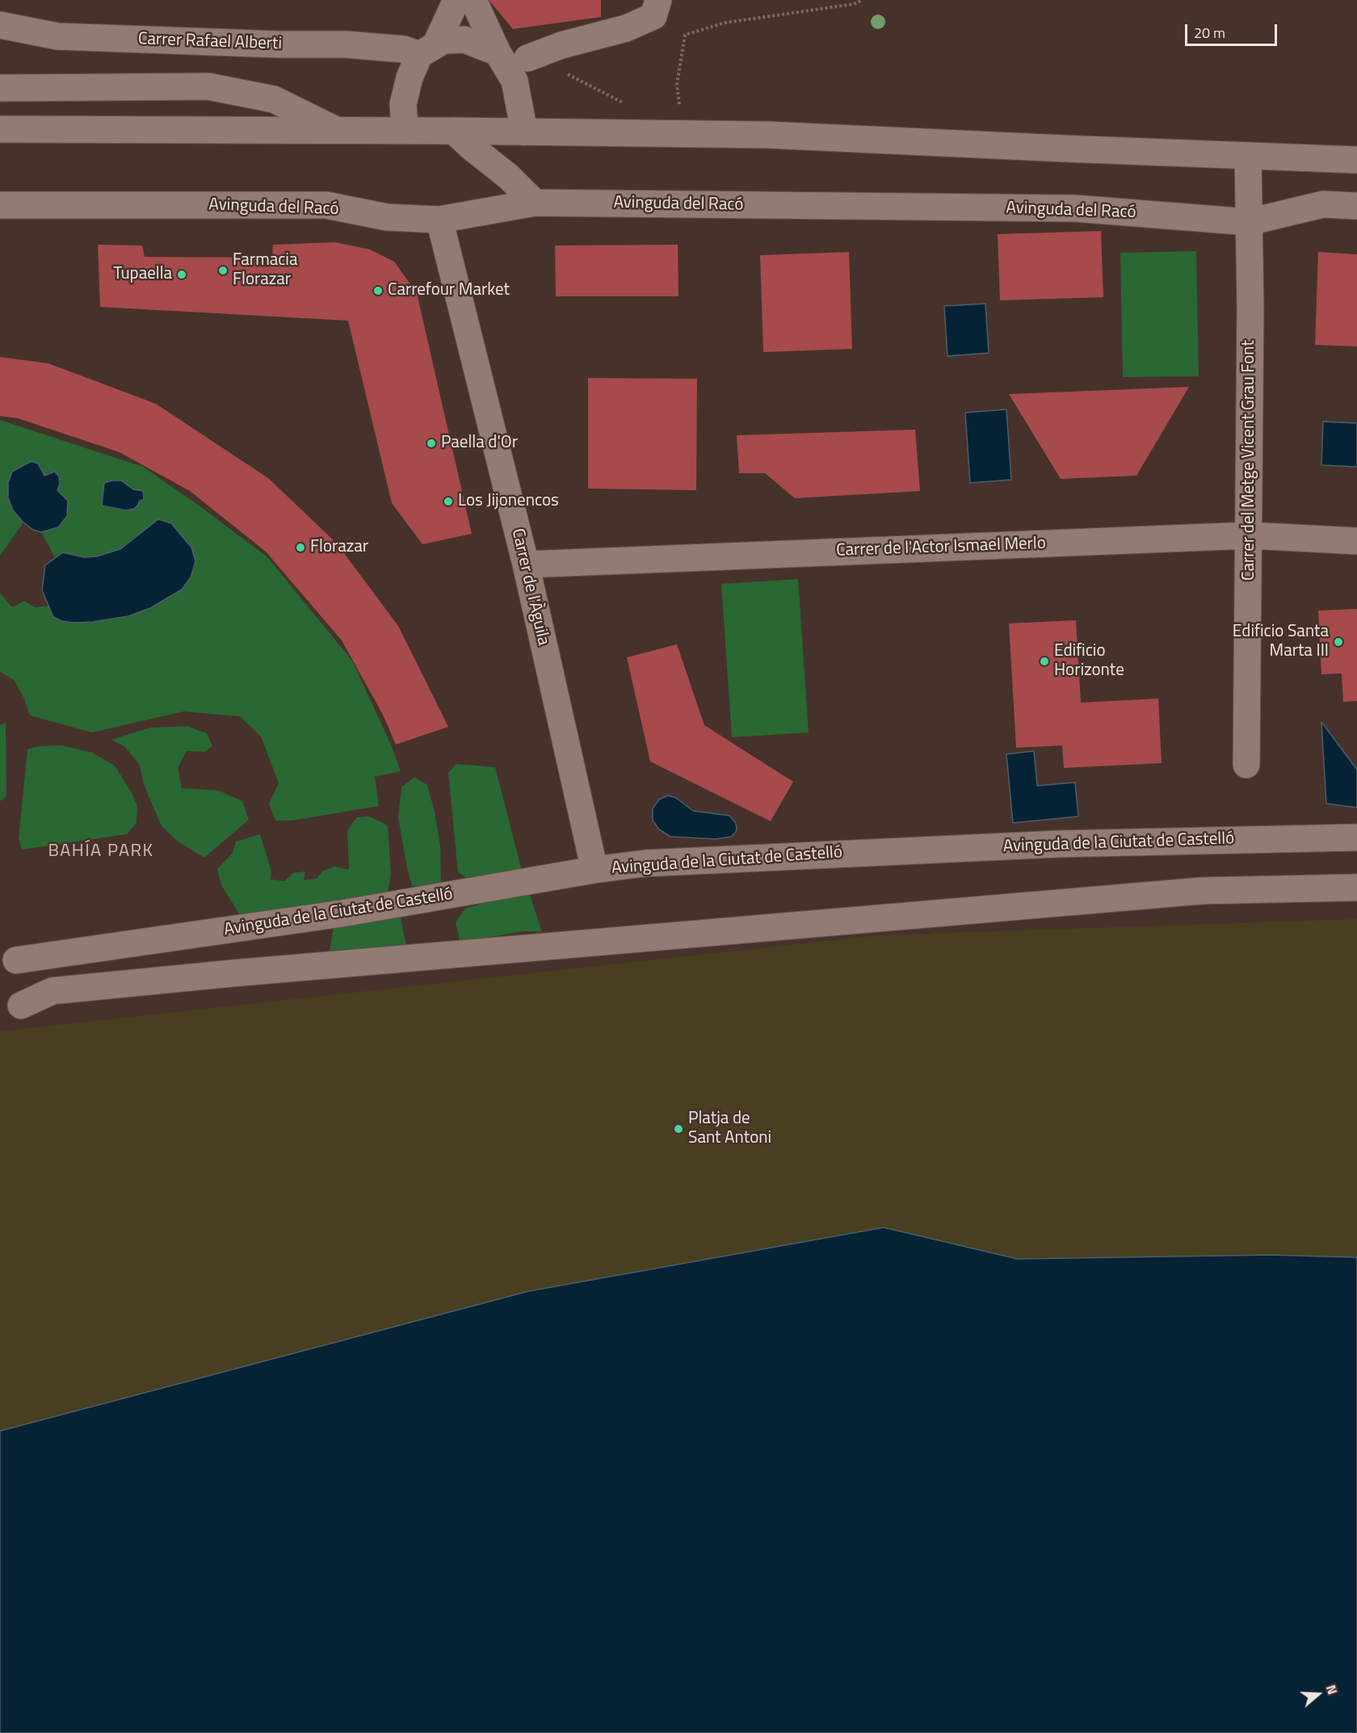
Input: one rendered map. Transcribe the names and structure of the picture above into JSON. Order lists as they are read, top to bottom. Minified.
{"streets":{"street":["Carrer Rafael Alberti","Avinguda del Racó","Carrer del Metge Vicent Grau Font","Carrer de l'Actor Ismael Merlo","Carrer de l'Àguila","Avinguda de la Ciutat de Castelló"]},"crossings":[["Avinguda del Racó","Carrer del Metge Vicent Grau Font"],["Avinguda del Racó","Carrer de l'Àguila"],["Carrer del Metge Vicent Grau Font","Carrer de l'Actor Ismael Merlo"],["Carrer de l'Actor Ismael Merlo","Carrer de l'Àguila"],["Carrer de l'Àguila","Avinguda de la Ciutat de Castelló"]],"districts":["BAHÍA PARK"],"places":["Farmacia Florazar","Tupaella","Carrefour Market","Paella d'Or","Los Jijonencos","Florazar","Edificio Santa Marta III","Edificio Horizonte","Platja de Sant Antoni"],"scale_bar":"20 m","north":"right"}
